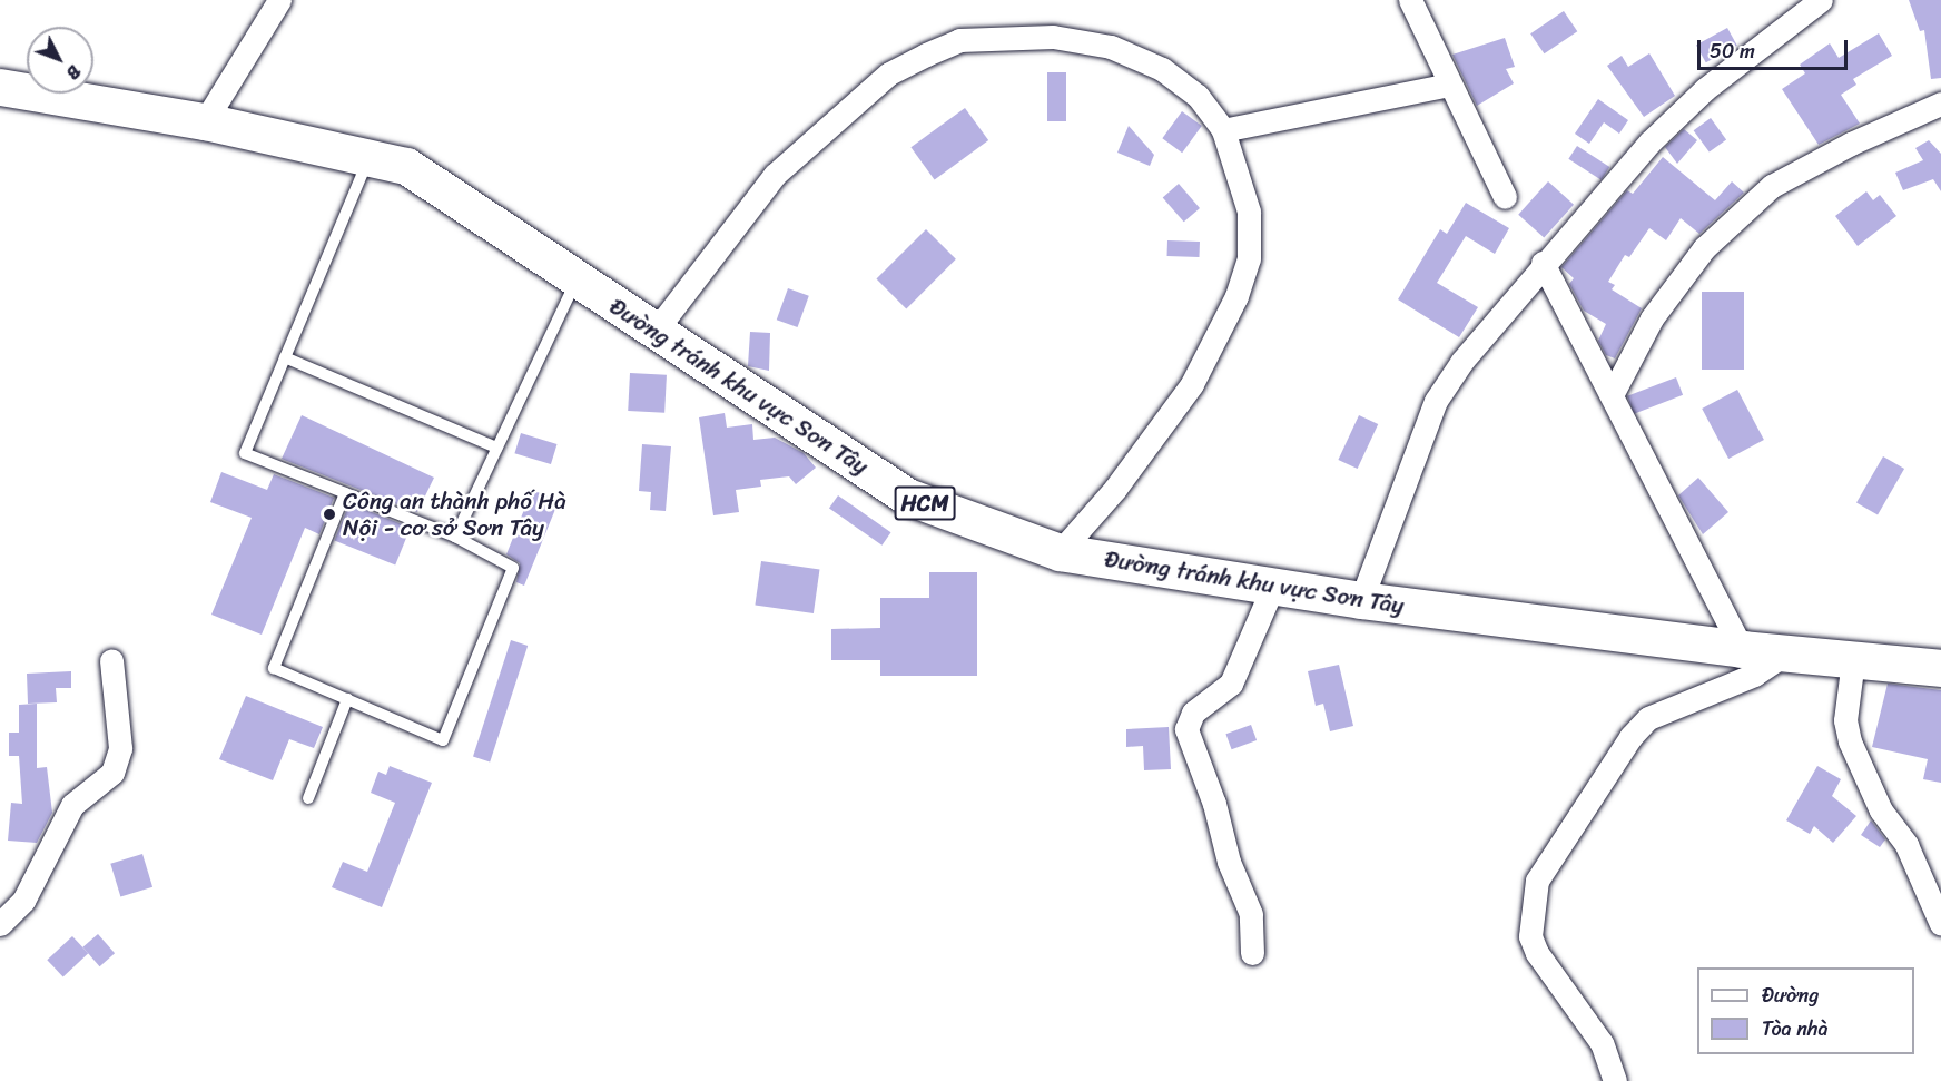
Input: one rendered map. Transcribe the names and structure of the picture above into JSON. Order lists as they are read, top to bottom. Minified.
{"streets":{"highway":["Đường tránh khu vực Sơn Tây","HCM"]},"places":["Công an thành phố Hà Nội - cơ sở Sơn Tây"],"legend":["Đường","Tòa nhà"],"scale_bar":"50 m","north":"bottom right"}
